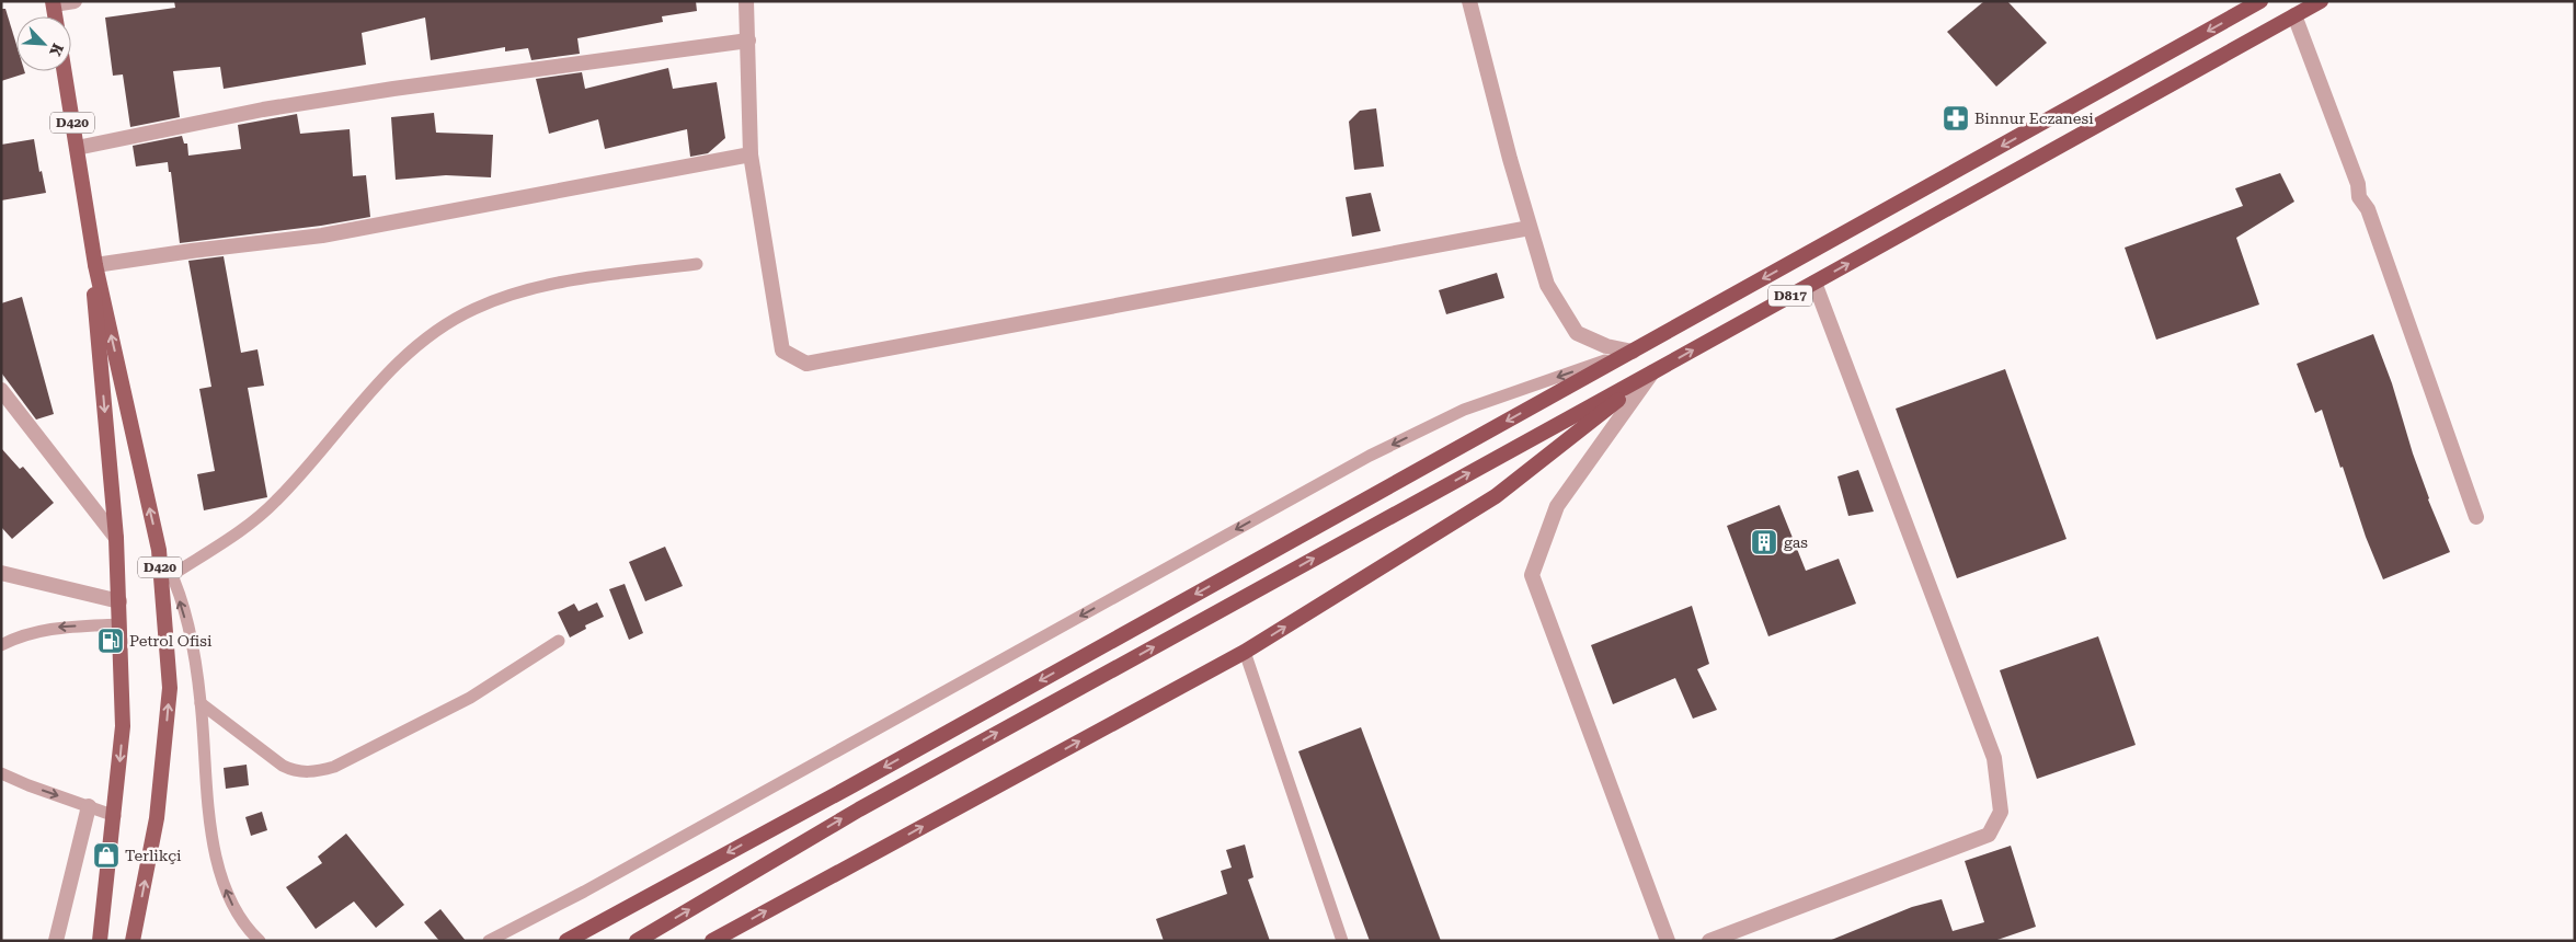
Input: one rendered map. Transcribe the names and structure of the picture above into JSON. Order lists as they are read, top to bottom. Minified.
{"streets":{"highway":["D817"],"main road":["D420"]},"places":{"pharmacy":["Binnur Eczanesi"],"building":["gas"],"fuel station":["Petrol Ofisi"],"shop":["Terlikçi"]},"north":"bottom right"}
